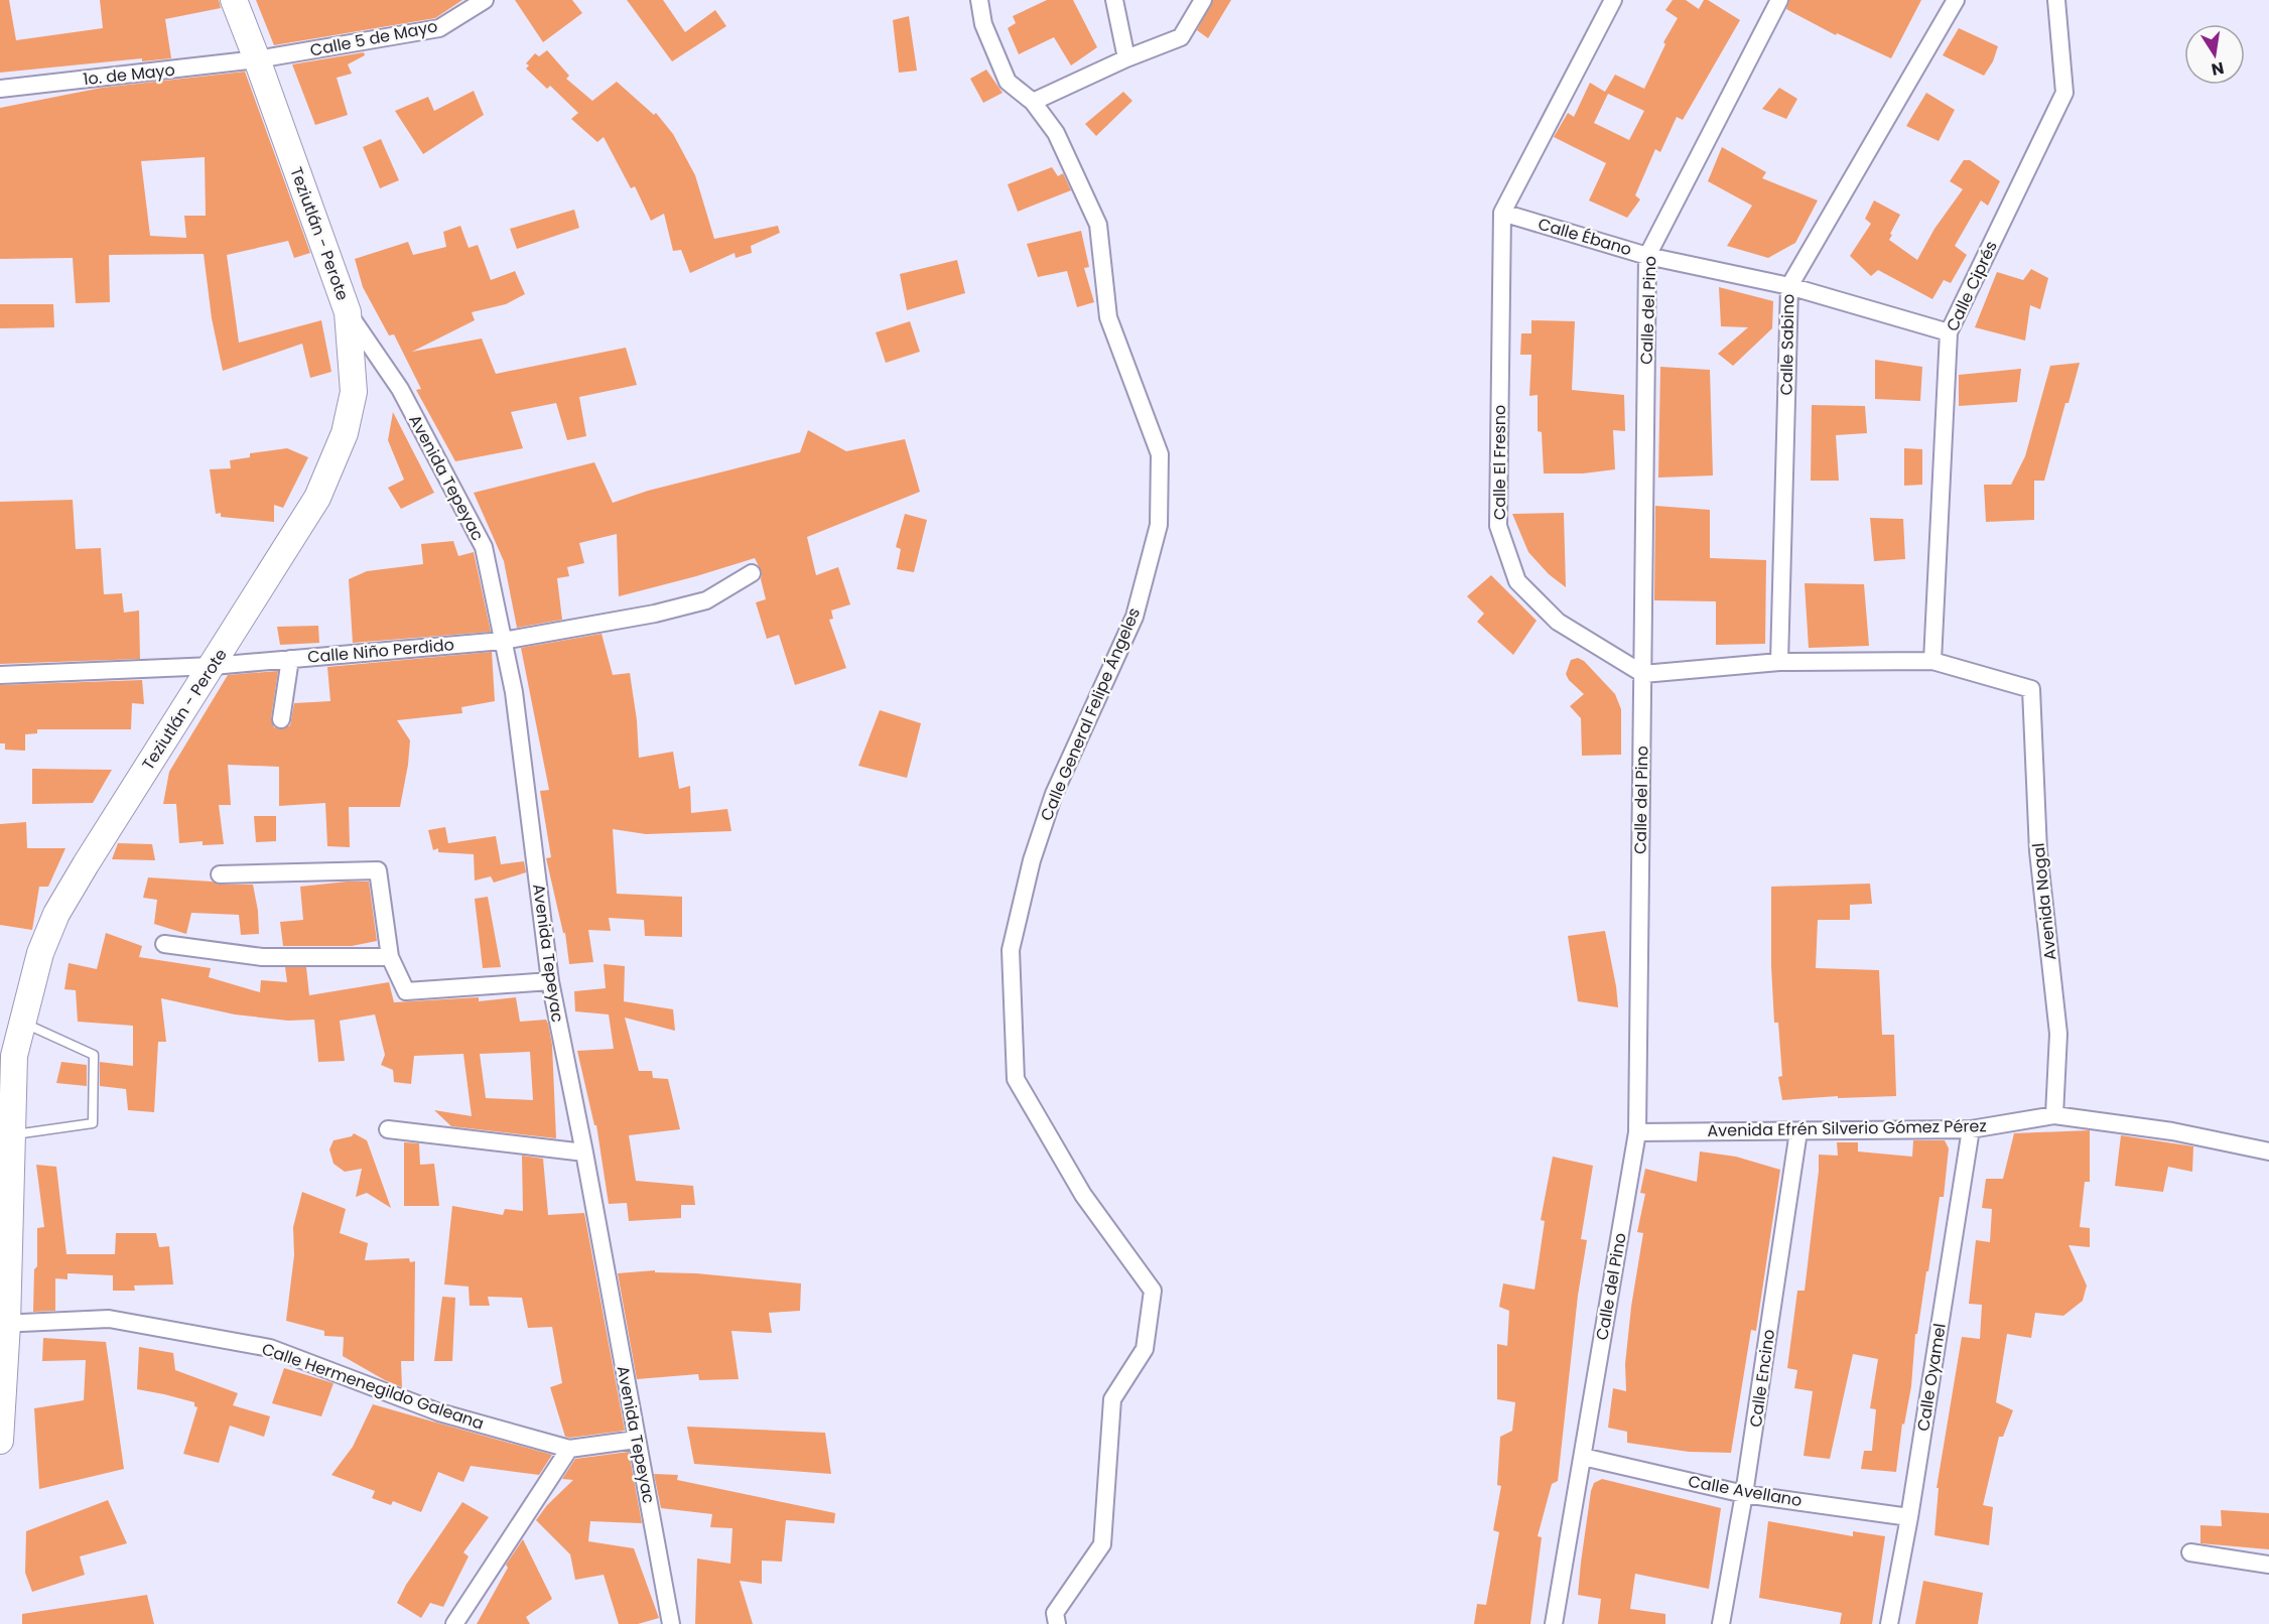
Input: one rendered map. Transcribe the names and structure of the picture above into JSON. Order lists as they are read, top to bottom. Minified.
{"streets":{"main road":["Teziutlán - Perote"],"street":["Calle 5 de Mayo","1o. de Mayo","Calle Ébano","Calle Ciprés","Calle del Pino","Calle Sabino","Calle El Fresno","Avenida Tepeyac","Calle Niño Perdido","Calle General Felipe Ángeles","Avenida Nogal","Avenida Efrén Silverio Gómez Pérez","Calle Oyamel","Calle Encino","Calle Hermenegildo Galeana","Calle Avellano"]},"crossings":[["Calle 5 de Mayo","1o. de Mayo"],["Calle 5 de Mayo","Teziutlán - Perote"],["1o. de Mayo","Teziutlán - Perote"],["Teziutlán - Perote","Avenida Tepeyac"],["Teziutlán - Perote","Calle Niño Perdido"],["Teziutlán - Perote","Calle Hermenegildo Galeana"],["Calle Ébano","Calle Ciprés"],["Calle Ébano","Calle del Pino"],["Calle Ébano","Calle Sabino"],["Calle Ébano","Calle El Fresno"],["Calle Ciprés","Avenida Nogal"],["Calle del Pino","Calle El Fresno"],["Calle del Pino","Avenida Efrén Silverio Gómez Pérez"],["Calle del Pino","Calle Avellano"],["Avenida Tepeyac","Calle Niño Perdido"],["Avenida Tepeyac","Calle Hermenegildo Galeana"],["Avenida Nogal","Avenida Efrén Silverio Gómez Pérez"],["Avenida Efrén Silverio Gómez Pérez","Calle Oyamel"],["Avenida Efrén Silverio Gómez Pérez","Calle Encino"],["Calle Oyamel","Calle Avellano"],["Calle Encino","Calle Avellano"]],"north":"bottom"}
